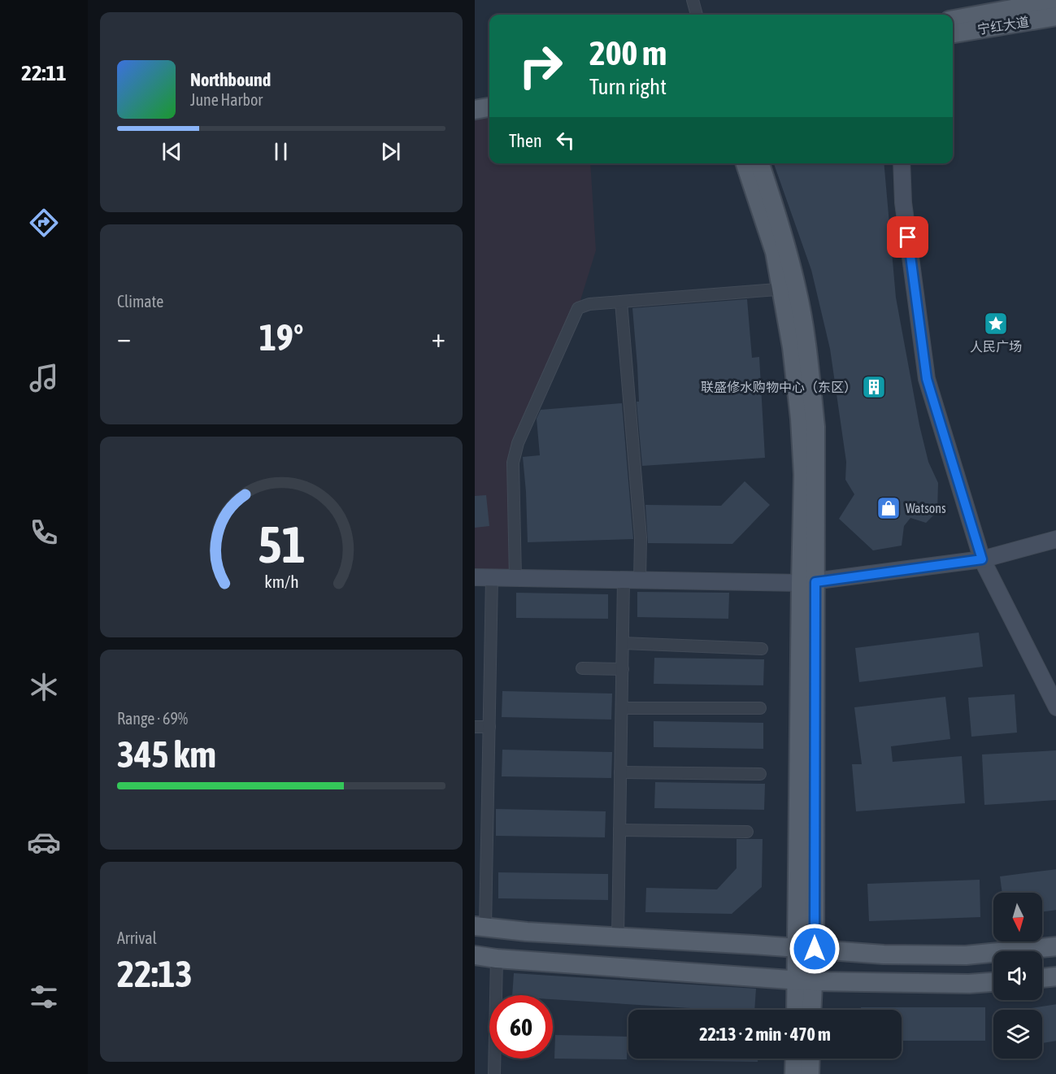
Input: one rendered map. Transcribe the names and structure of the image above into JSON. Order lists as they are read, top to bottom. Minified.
{"streets":{"main road":["宁红大道"]},"places":{"place":["人民广场"],"building":["联盛修水购物中心（东区）"],"shop":["Watsons"]},"north":"bottom","page":{"tabs":"22:11","turn":["200 m","Turn right"],"song":["Northbound","June Harbor"],"then":"Then","tile":["Climate",["Range · 69%","345 km"],["Arrival","22:13"]],"heat":["−","19°","+"],"limit":"60","trip":"22:13 · 2 min · 470 m","gauge":["51","km/h"]}}
